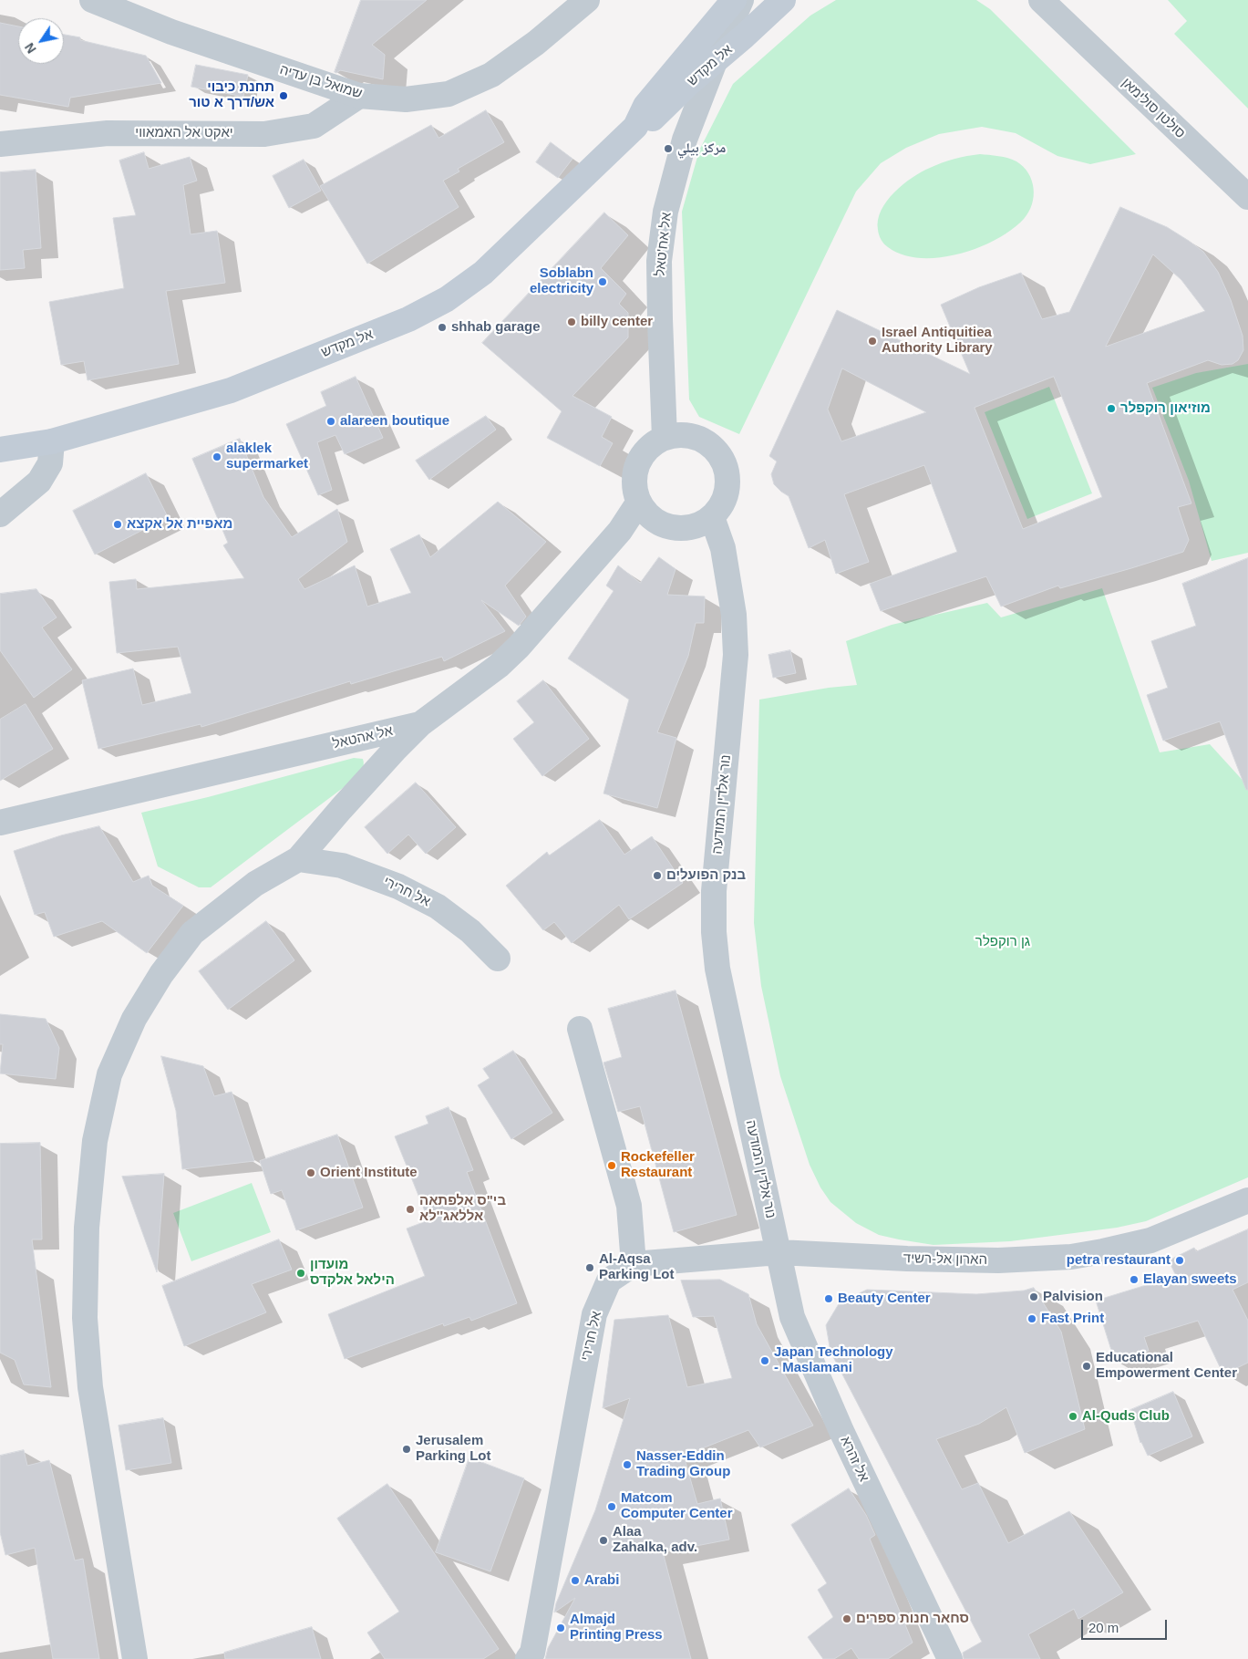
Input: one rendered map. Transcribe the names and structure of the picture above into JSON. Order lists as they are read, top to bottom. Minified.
{"streets":{"main road":["אל מקדש"],"street":["שמואל בן עדיה","סולטן סולימאן","יאקט אל האמאווי","אל אח'טאל","אל אהטאל","נור אלדין המודעה","אל חרירי","הארון אל-רשיד","אל זהרא"]},"crossings":[["אל מקדש","אל אח'טאל"],["שמואל בן עדיה","יאקט אל האמאווי"],["אל אח'טאל","אל אהטאל"],["אל אח'טאל","נור אלדין המודעה"],["אל אהטאל","נור אלדין המודעה"],["נור אלדין המודעה","הארון אל-רשיד"],["נור אלדין המודעה","אל זהרא"],["אל חרירי","הארון אל-רשיד"],["הארון אל-רשיד","אל זהרא"]],"parks":["גן רוקפלר"],"places":["תחנת כיבוי אש/דרך א טור","مركز بيلي","Soblabn electricity","billy center","shhab garage","Israel Antiquitiea Authority Library","מוזיאון רוקפלר","alareen boutique","alaklek supermarket","מאפיית אל אקצא","בנק הפועלים","Rockefeller Restaurant","Orient Institute","בי\"ס אלפתאה אללאג''לא","petra restaurant","Al-Aqsa Parking Lot","מועדון הילאל אלקדס","Elayan sweets","Palvision","Beauty Center","Fast Print","Japan Technology - Maslamani","Educational Empowerment Center","Al-Quds Club","Jerusalem Parking Lot","Nasser-Eddin Trading Group","Matcom Computer Center","Alaa Zahalka, adv.","Arabi","סחאר חנות ספרים","Almajd Printing Press"],"scale_bar":"20 m","north":"bottom left"}
